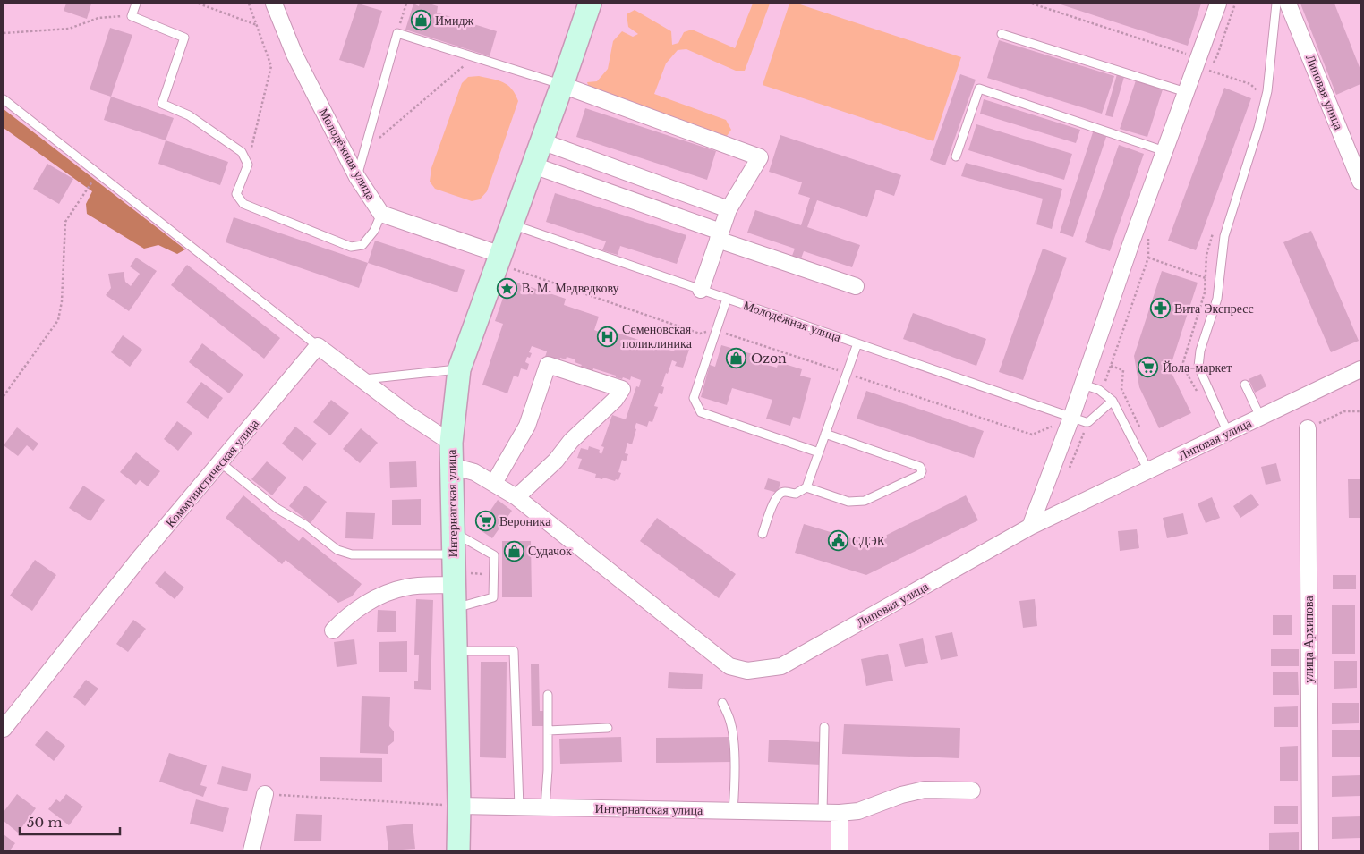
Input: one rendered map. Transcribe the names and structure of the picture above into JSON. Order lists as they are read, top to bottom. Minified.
{"streets":{"street":["Липовая улица","Молодёжная улица","Коммунистическая улица","Интернатская улица","улица Архипова"]},"crossings":[["Липовая улица","Интернатская улица"],["Молодёжная улица","Интернатская улица"]],"places":{"shop":["Имидж","Ozon","Судачок"],"place":["В. М. Медведкову"],"pharmacy":["Вита Экспресс"],"hospital":["Семеновская поликлиника"],"supermarket":["Йола-маркет","Вероника"],"public building":["СДЭК"]},"scale_bar":"50 m"}
